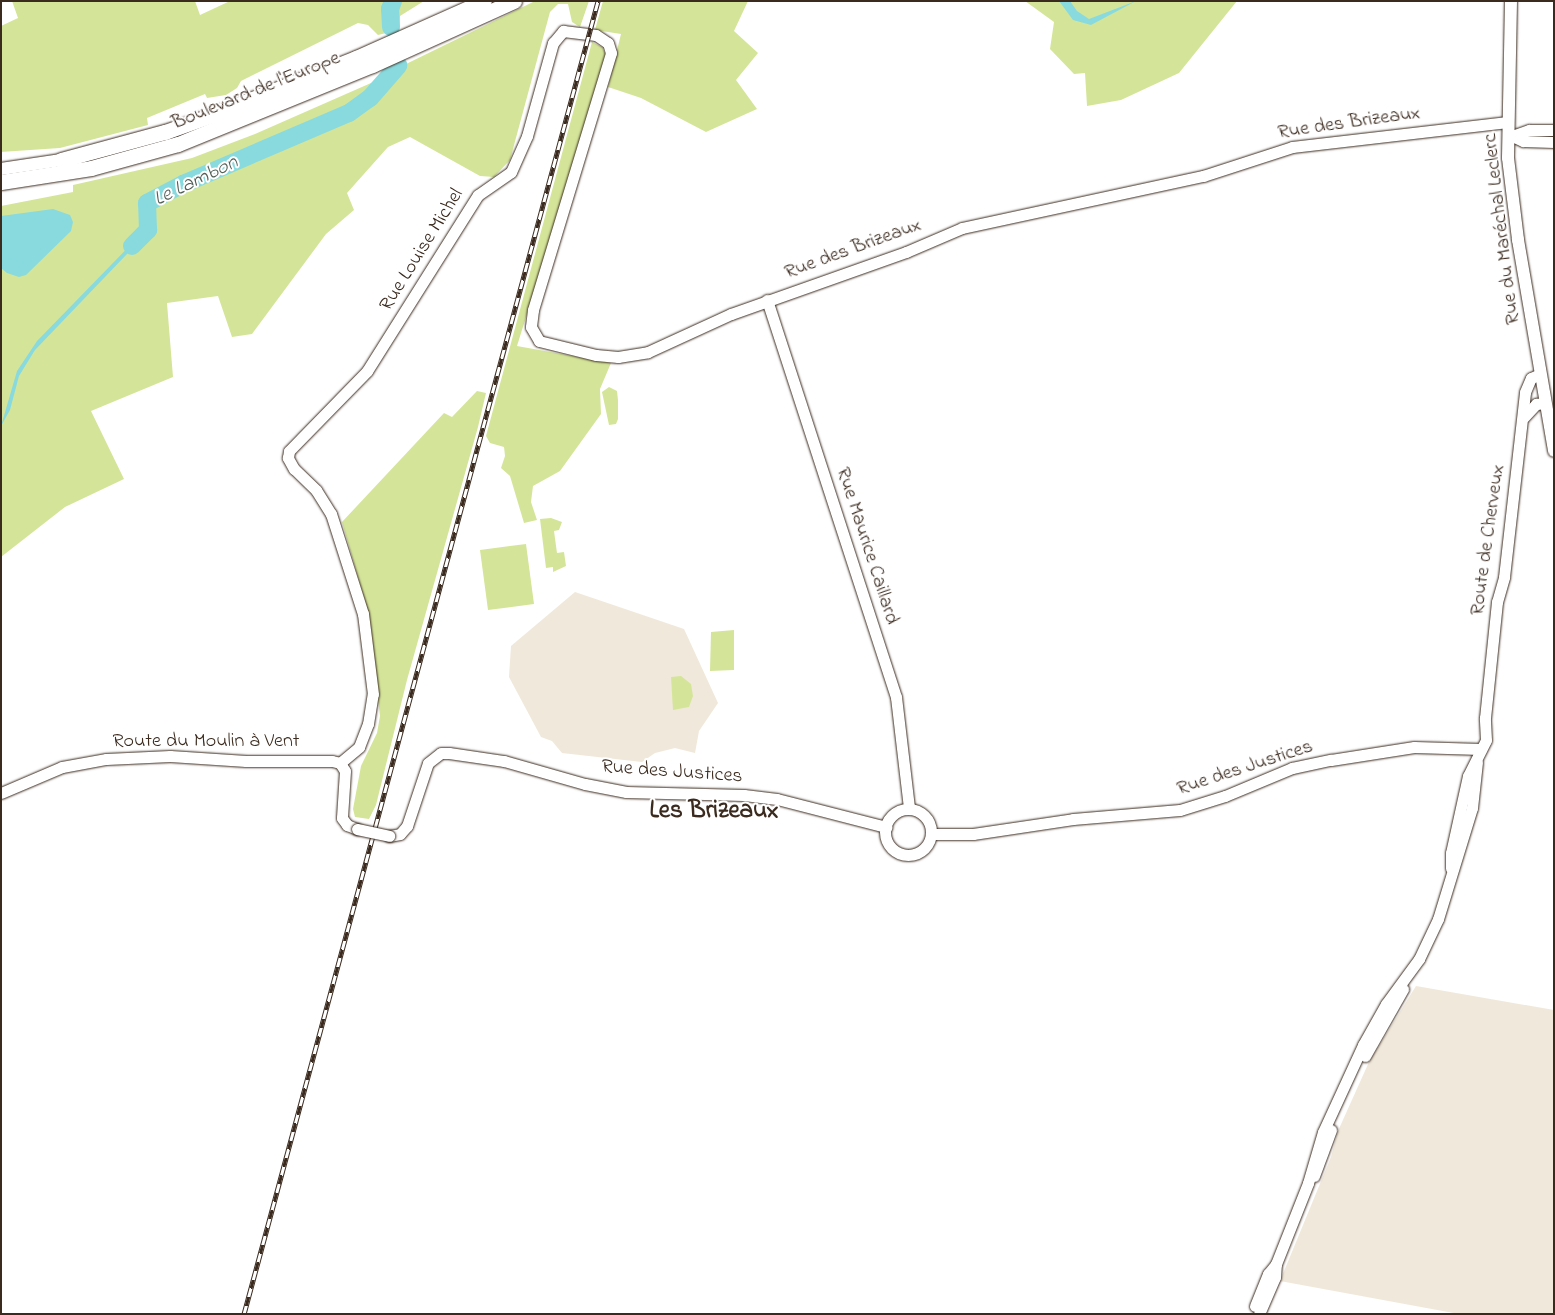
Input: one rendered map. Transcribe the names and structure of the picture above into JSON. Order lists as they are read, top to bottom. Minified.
{"streets":{"highway":["Boulevard de l'Europe"],"main road":["Rue du Maréchal Leclerc"],"street":["Rue des Brizeaux","Rue Louise Michel","Route de Cherveux","Rue Maurice Caillard","Route du Moulin à Vent","Rue des Justices"]},"crossings":[["Rue des Brizeaux","Rue du Maréchal Leclerc"],["Rue des Brizeaux","Rue Louise Michel"],["Rue des Brizeaux","Rue Maurice Caillard"],["Rue du Maréchal Leclerc","Route de Cherveux"],["Rue Louise Michel","Route du Moulin à Vent"],["Rue Louise Michel","Rue des Justices"],["Route de Cherveux","Rue des Justices"],["Rue Maurice Caillard","Rue des Justices"],["Route du Moulin à Vent","Rue des Justices"]],"districts":["Les Brizeaux"],"water":["Le Lambon"]}
